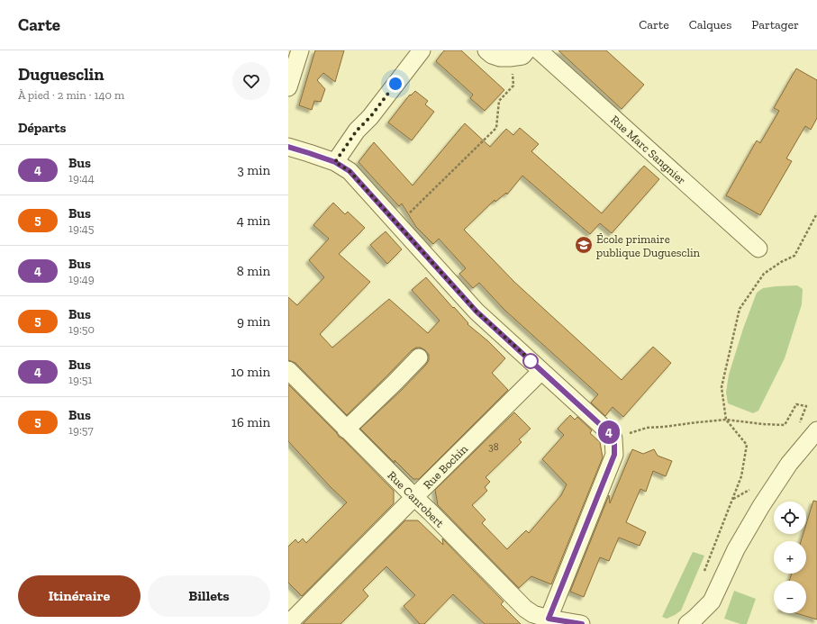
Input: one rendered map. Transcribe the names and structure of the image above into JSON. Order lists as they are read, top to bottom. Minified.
{"streets":{"street":["Rue Marc Sangnier","Rue Bochin","Rue Canrobert"]},"crossings":[["Rue Bochin","Rue Canrobert"]],"places":{"school or university":["École primaire publique Duguesclin"]},"lines":["bus line 4"],"house_numbers":["38"],"page":{"header":"Carte","nav":["Carte","Calques","Partager"],"heading":[["Duguesclin","À pied · 2 min · 140 m"],"Départs"],"on_map":"4","list":[{"mark":"4","name":"Bus","note":"19:44","value":"3 min"},{"mark":"5","name":"Bus","note":"19:45","value":"4 min"},{"mark":"4","name":"Bus","note":"19:49","value":"8 min"},{"mark":"5","name":"Bus","note":"19:50","value":"9 min"},{"mark":"4","name":"Bus","note":"19:51","value":"10 min"},{"mark":"5","name":"Bus","note":"19:57","value":"16 min"}],"map_buttons":["+","−"],"buttons":["Itinéraire","Billets"]}}
